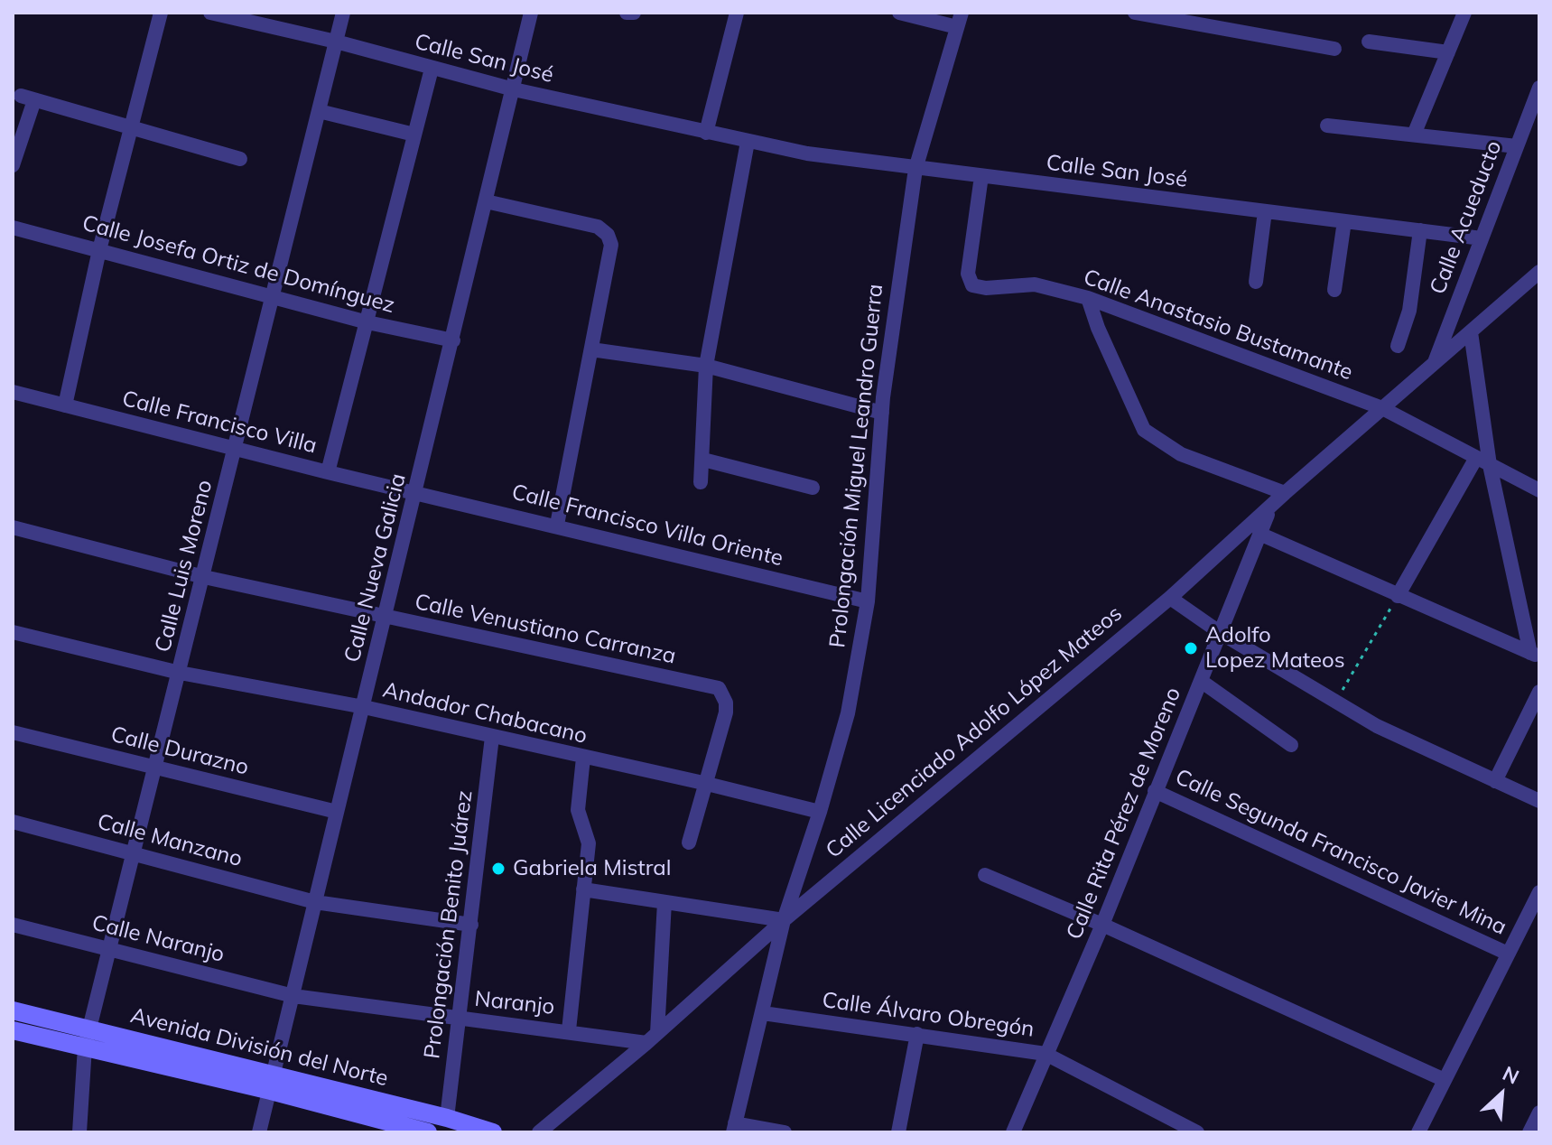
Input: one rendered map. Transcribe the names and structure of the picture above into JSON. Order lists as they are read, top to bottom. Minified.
{"streets":{"street":["Calle San José","Calle Acueducto","Calle Josefa Ortiz de Domínguez","Calle Anastasio Bustamante","Calle Francisco Villa","Prolongación Miguel Leandro Guerra","Calle Francisco Villa Oriente","Calle Luis Moreno","Calle Nueva Galicia","Calle Venustiano Carranza","Andador Chabacano","Calle Licenciado Adolfo López Mateos","Calle Durazno","Calle Rita Pérez de Moreno","Calle Manzano","Calle Segunda Francisco Javier Mina","Prolongación Benito Juárez","Calle Naranjo","Naranjo","Calle Álvaro Obregón","Avenida División del Norte"]},"crossings":[["Calle San José","Calle Acueducto"],["Calle San José","Calle Anastasio Bustamante"],["Calle San José","Prolongación Miguel Leandro Guerra"],["Calle San José","Calle Luis Moreno"],["Calle San José","Calle Nueva Galicia"],["Calle Acueducto","Calle Licenciado Adolfo López Mateos"],["Calle Josefa Ortiz de Domínguez","Calle Luis Moreno"],["Calle Josefa Ortiz de Domínguez","Calle Nueva Galicia"],["Calle Anastasio Bustamante","Calle Licenciado Adolfo López Mateos"],["Calle Francisco Villa","Calle Francisco Villa Oriente"],["Calle Francisco Villa","Calle Luis Moreno"],["Calle Francisco Villa","Calle Nueva Galicia"],["Prolongación Miguel Leandro Guerra","Calle Francisco Villa Oriente"],["Prolongación Miguel Leandro Guerra","Andador Chabacano"],["Prolongación Miguel Leandro Guerra","Calle Licenciado Adolfo López Mateos"],["Prolongación Miguel Leandro Guerra","Calle Álvaro Obregón"],["Calle Francisco Villa Oriente","Calle Nueva Galicia"],["Calle Luis Moreno","Calle Venustiano Carranza"],["Calle Luis Moreno","Andador Chabacano"],["Calle Luis Moreno","Calle Durazno"],["Calle Luis Moreno","Calle Manzano"],["Calle Luis Moreno","Calle Naranjo"],["Calle Luis Moreno","Avenida División del Norte"],["Calle Nueva Galicia","Calle Venustiano Carranza"],["Calle Nueva Galicia","Andador Chabacano"],["Calle Nueva Galicia","Calle Durazno"],["Calle Nueva Galicia","Calle Manzano"],["Calle Nueva Galicia","Calle Naranjo"],["Calle Nueva Galicia","Naranjo"],["Calle Nueva Galicia","Avenida División del Norte"],["Calle Venustiano Carranza","Andador Chabacano"],["Andador Chabacano","Prolongación Benito Juárez"],["Calle Licenciado Adolfo López Mateos","Calle Rita Pérez de Moreno"],["Calle Licenciado Adolfo López Mateos","Naranjo"],["Calle Rita Pérez de Moreno","Calle Segunda Francisco Javier Mina"],["Calle Rita Pérez de Moreno","Calle Álvaro Obregón"],["Calle Manzano","Prolongación Benito Juárez"],["Prolongación Benito Juárez","Naranjo"],["Prolongación Benito Juárez","Avenida División del Norte"],["Calle Naranjo","Naranjo"]],"places":["Adolfo Lopez Mateos","Gabriela Mistral"],"north":"top right"}
